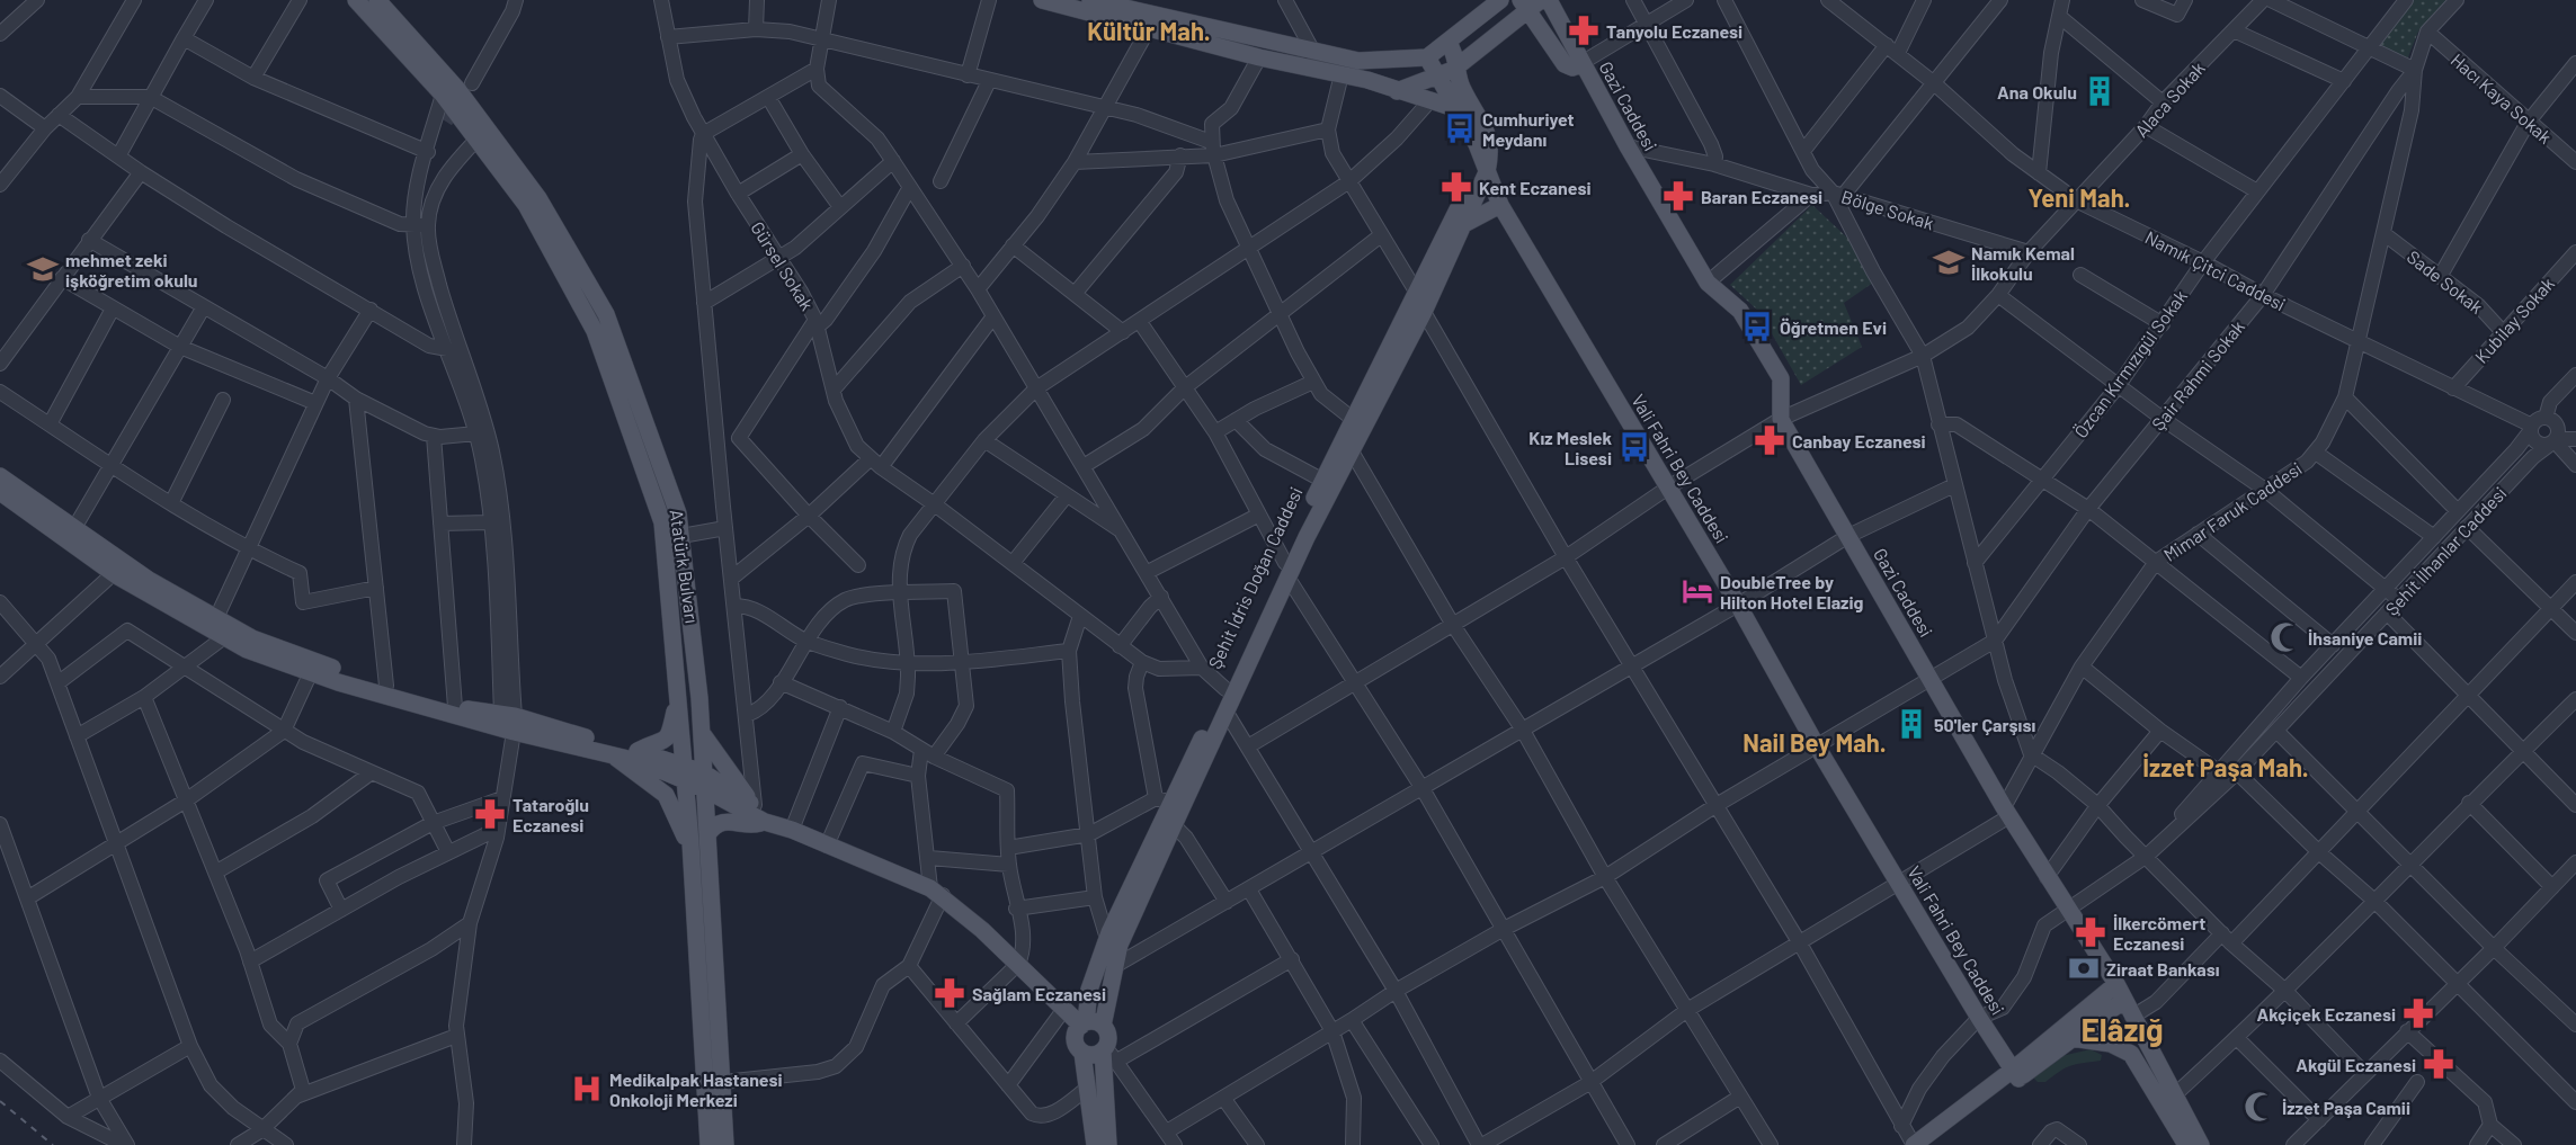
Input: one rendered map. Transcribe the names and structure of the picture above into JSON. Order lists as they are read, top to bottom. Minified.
{"streets":{"main road":["Gazi Caddesi","Vali Fahri Bey Caddesi","Atatürk Bulvarı","Şehit İdris Doğan Caddesi"],"street":["Hacı Kaya Sokak","Alaca Sokak","Bölge Sokak","Gürsel Sokak","Namık Çitci Caddesi","Sade Sokak","Kubilay Sokak","Özcan Kırmızıgül Sokak","Şair Rahmi Sokak","Mimar Faruk Caddesi","Şehit İlhanlar Caddesi"]},"crossings":[["Hacı Kaya Sokak","Mimar Faruk Caddesi"],["Alaca Sokak","Gazi Caddesi"],["Alaca Sokak","Bölge Sokak"],["Alaca Sokak","Namık Çitci Caddesi"],["Alaca Sokak","Vali Fahri Bey Caddesi"],["Gazi Caddesi","Bölge Sokak"],["Gazi Caddesi","Mimar Faruk Caddesi"],["Gazi Caddesi","Şehit İlhanlar Caddesi"],["Namık Çitci Caddesi","Kubilay Sokak"],["Namık Çitci Caddesi","Özcan Kırmızıgül Sokak"],["Namık Çitci Caddesi","Şair Rahmi Sokak"],["Namık Çitci Caddesi","Mimar Faruk Caddesi"],["Namık Çitci Caddesi","Şehit İlhanlar Caddesi"],["Sade Sokak","Kubilay Sokak"],["Sade Sokak","Mimar Faruk Caddesi"],["Şair Rahmi Sokak","Mimar Faruk Caddesi"],["Vali Fahri Bey Caddesi","Şehit İlhanlar Caddesi"],["Vali Fahri Bey Caddesi","Şehit İdris Doğan Caddesi"]],"districts":["Kültür Mah.","Yeni Mah.","Nail Bey Mah.","İzzet Paşa Mah.","Elâzığ"],"places":{"pharmacy":["Tanyolu Eczanesi","Kent Eczanesi","Baran Eczanesi","Canbay Eczanesi","Tataroğlu Eczanesi","İlkercömert Eczanesi","Sağlam Eczanesi","Akçiçek Eczanesi","Akgül Eczanesi"],"building":["Ana Okulu","50'ler Çarşısı"],"bus stop":["Cumhuriyet Meydanı","Öğretmen Evi","Kız Meslek Lisesi"],"school or university":["Namık Kemal İlkokulu","mehmet zeki işköğretim okulu"],"hotel":["DoubleTree by Hilton Hotel Elazig"],"mosque":["İhsaniye Camii","İzzet Paşa Camii"],"bank":["Ziraat Bankası"],"hospital":["Medikalpak Hastanesi Onkoloji Merkezi"]}}
